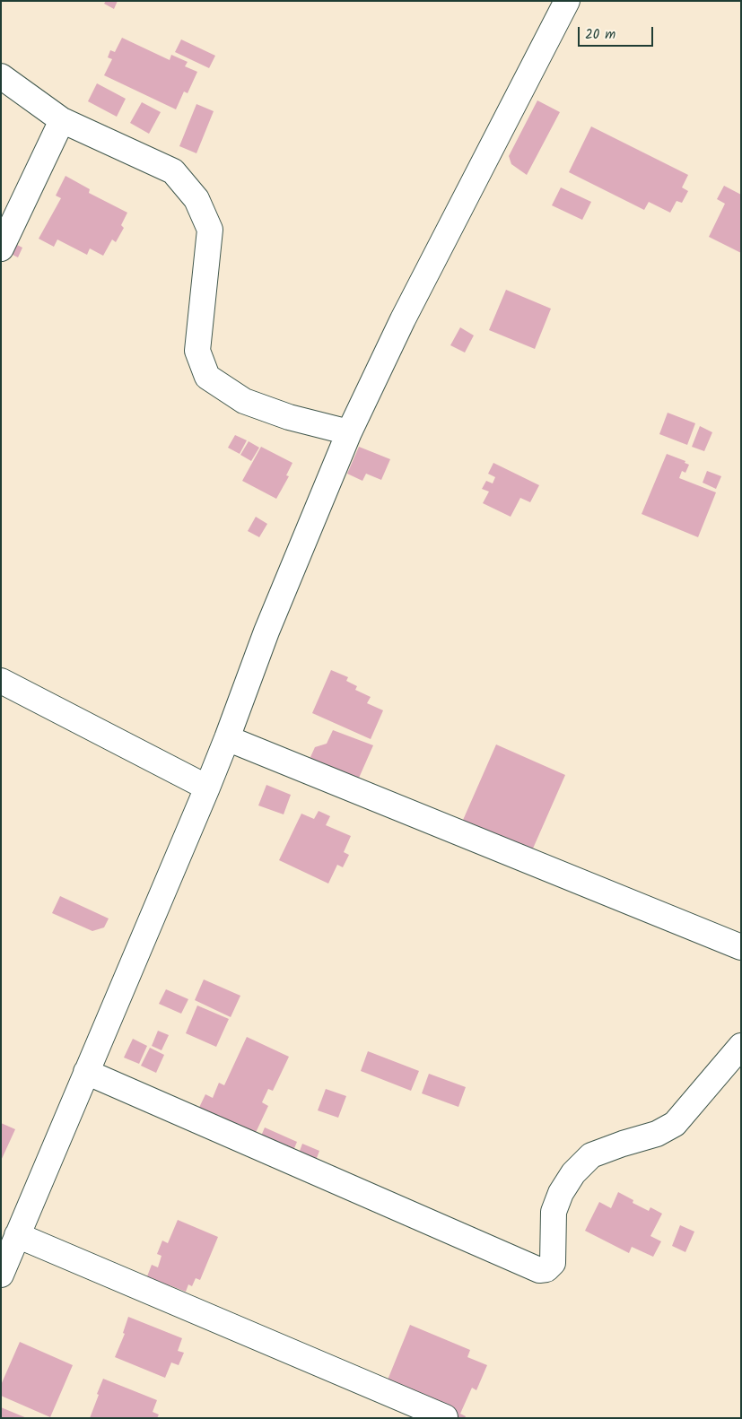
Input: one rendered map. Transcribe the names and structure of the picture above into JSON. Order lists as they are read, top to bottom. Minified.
{"scale_bar":"20 m"}
